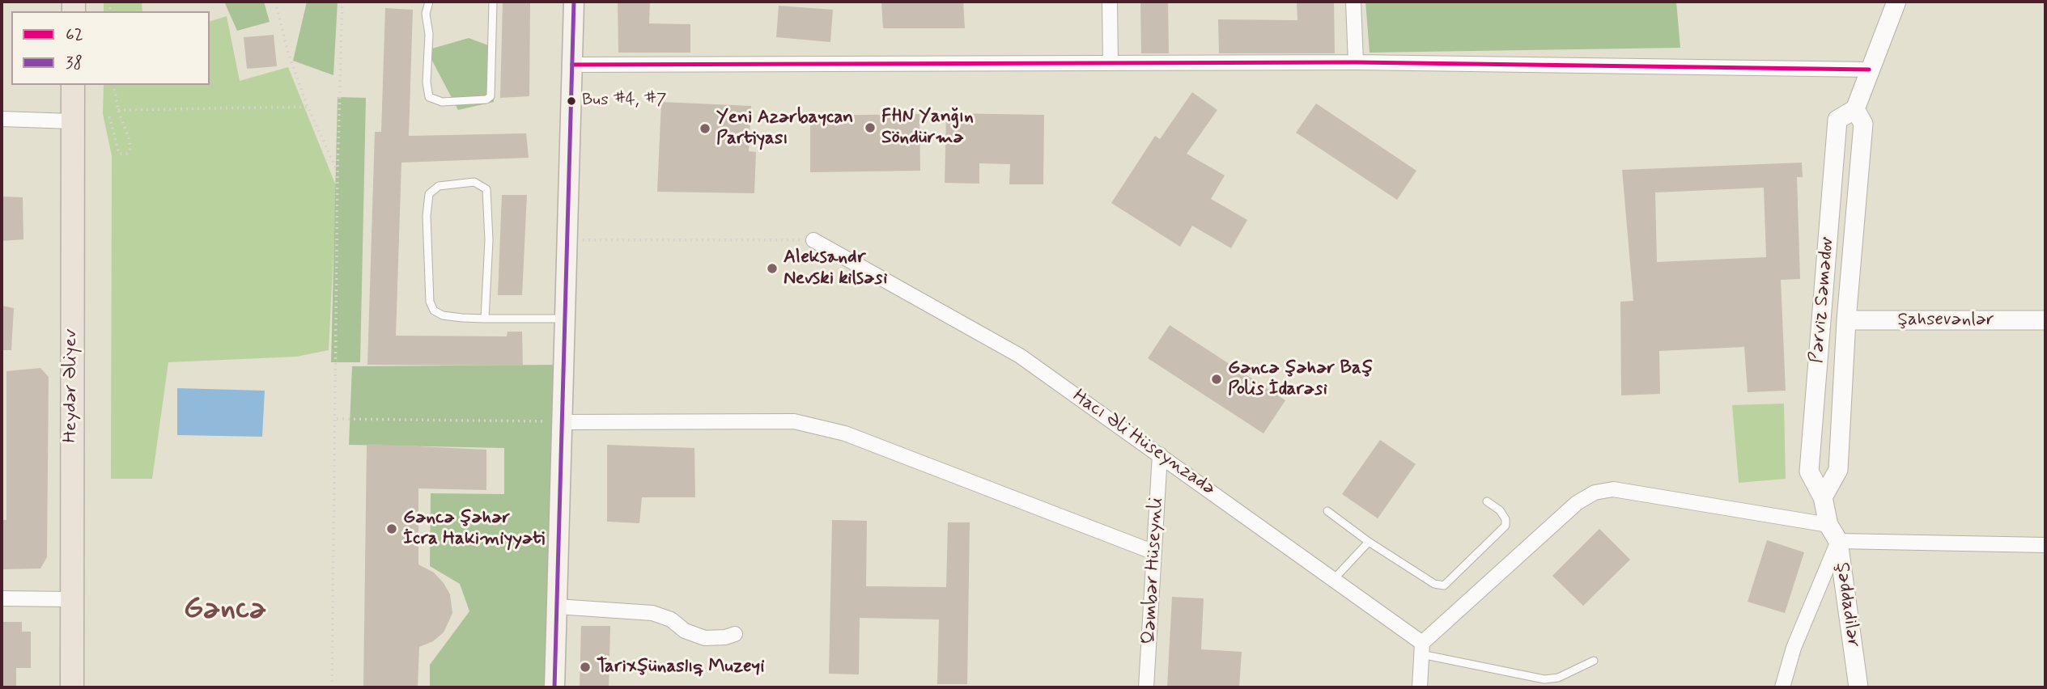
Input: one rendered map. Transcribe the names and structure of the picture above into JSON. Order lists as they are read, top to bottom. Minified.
{"streets":{"main road":["Heydər Əliyev"],"street":["Pərviz Səmədov","Şahsevənlər","Hacı Əli Hüseynzadə","Qəmbər Hüseynli","Şəddadilər"]},"crossings":[["Pərviz Səmədov","Şahsevənlər"],["Pərviz Səmədov","Şəddadilər"],["Hacı Əli Hüseynzadə","Qəmbər Hüseynli"]],"districts":["Gəncə"],"places":["Bus #4, #7","FHN Yanğın Söndürmə","Yeni Azərbaycan Partiyası","Aleksandr Nevski kilsəsi","Gəncə şəhər Baş Polis İdarəsi","Gəncə şəhər İcra Hakimiyyəti","Tarixşünaslıq Muzeyi"],"lines":["transit line 38","transit line 62"],"legend":["62","38"]}
